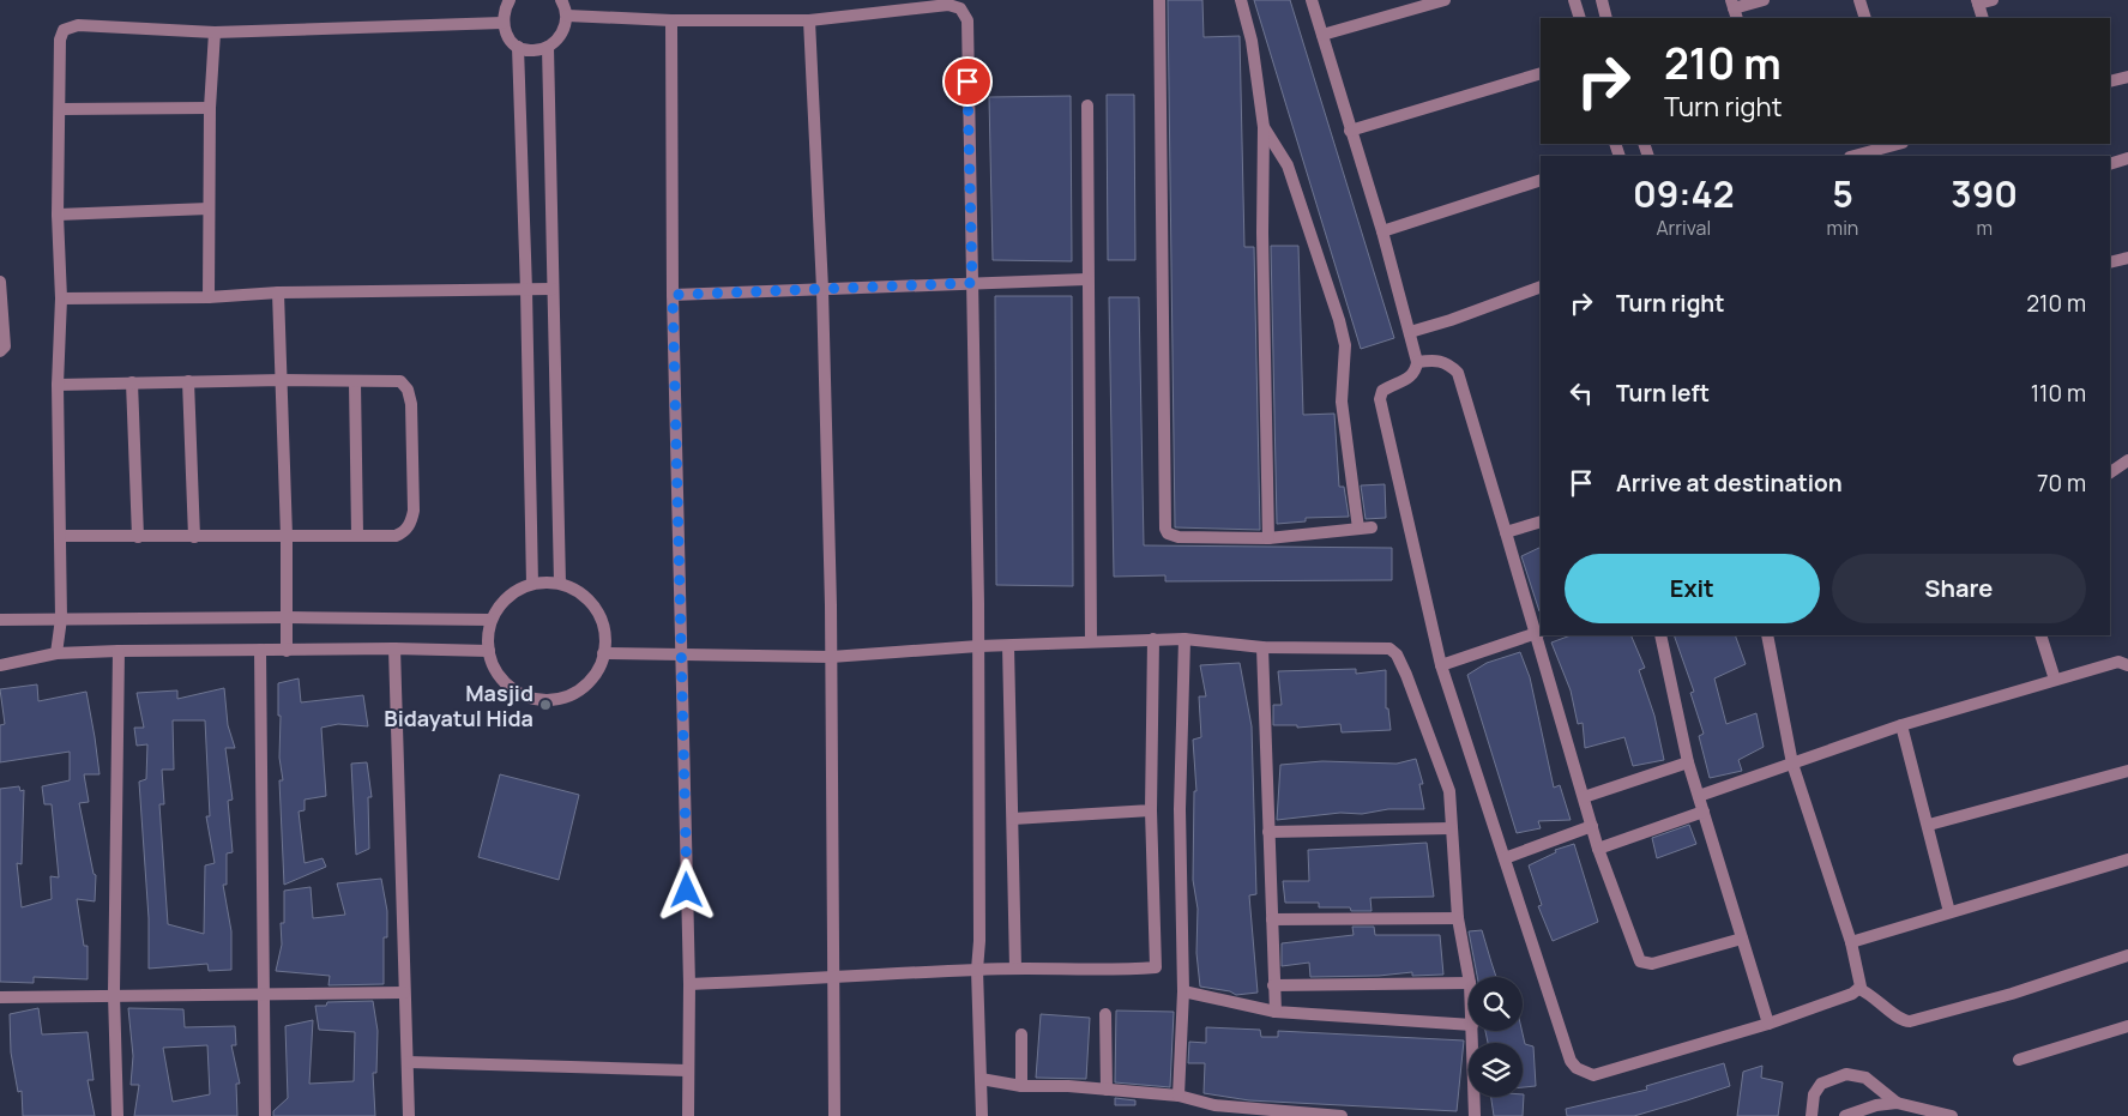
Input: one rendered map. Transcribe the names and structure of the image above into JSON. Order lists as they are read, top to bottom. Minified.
{"places":["Masjid Bidayatul Hida"],"page":{"turn":["210 m","Turn right"],"eta":["09:42","Arrival","5","min","390","m"],"list":[{"name":"Turn right","value":"210 m"},{"name":"Turn left","value":"110 m"},{"name":"Arrive at destination","value":"70 m"}],"buttons":["Exit","Share"]}}
